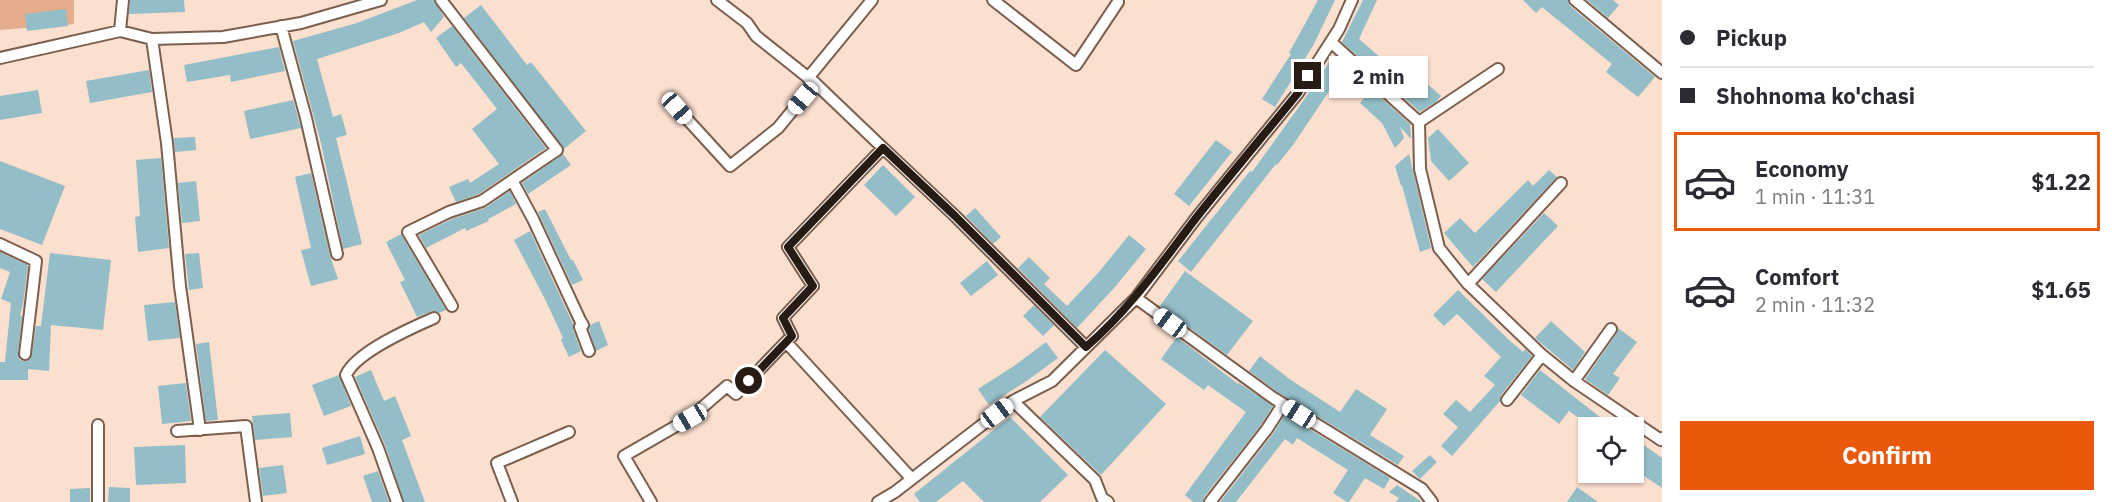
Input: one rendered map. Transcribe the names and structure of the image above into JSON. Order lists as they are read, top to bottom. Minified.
{"page":{"banner":["Pickup","Shohnoma ko'chasi"],"bubble":"2 min","list":[{"name":"Economy","note":"1 min · 11:31","value":"$1.22"},{"name":"Comfort","note":"2 min · 11:32","value":"$1.65"}],"buttons":"Confirm"}}
